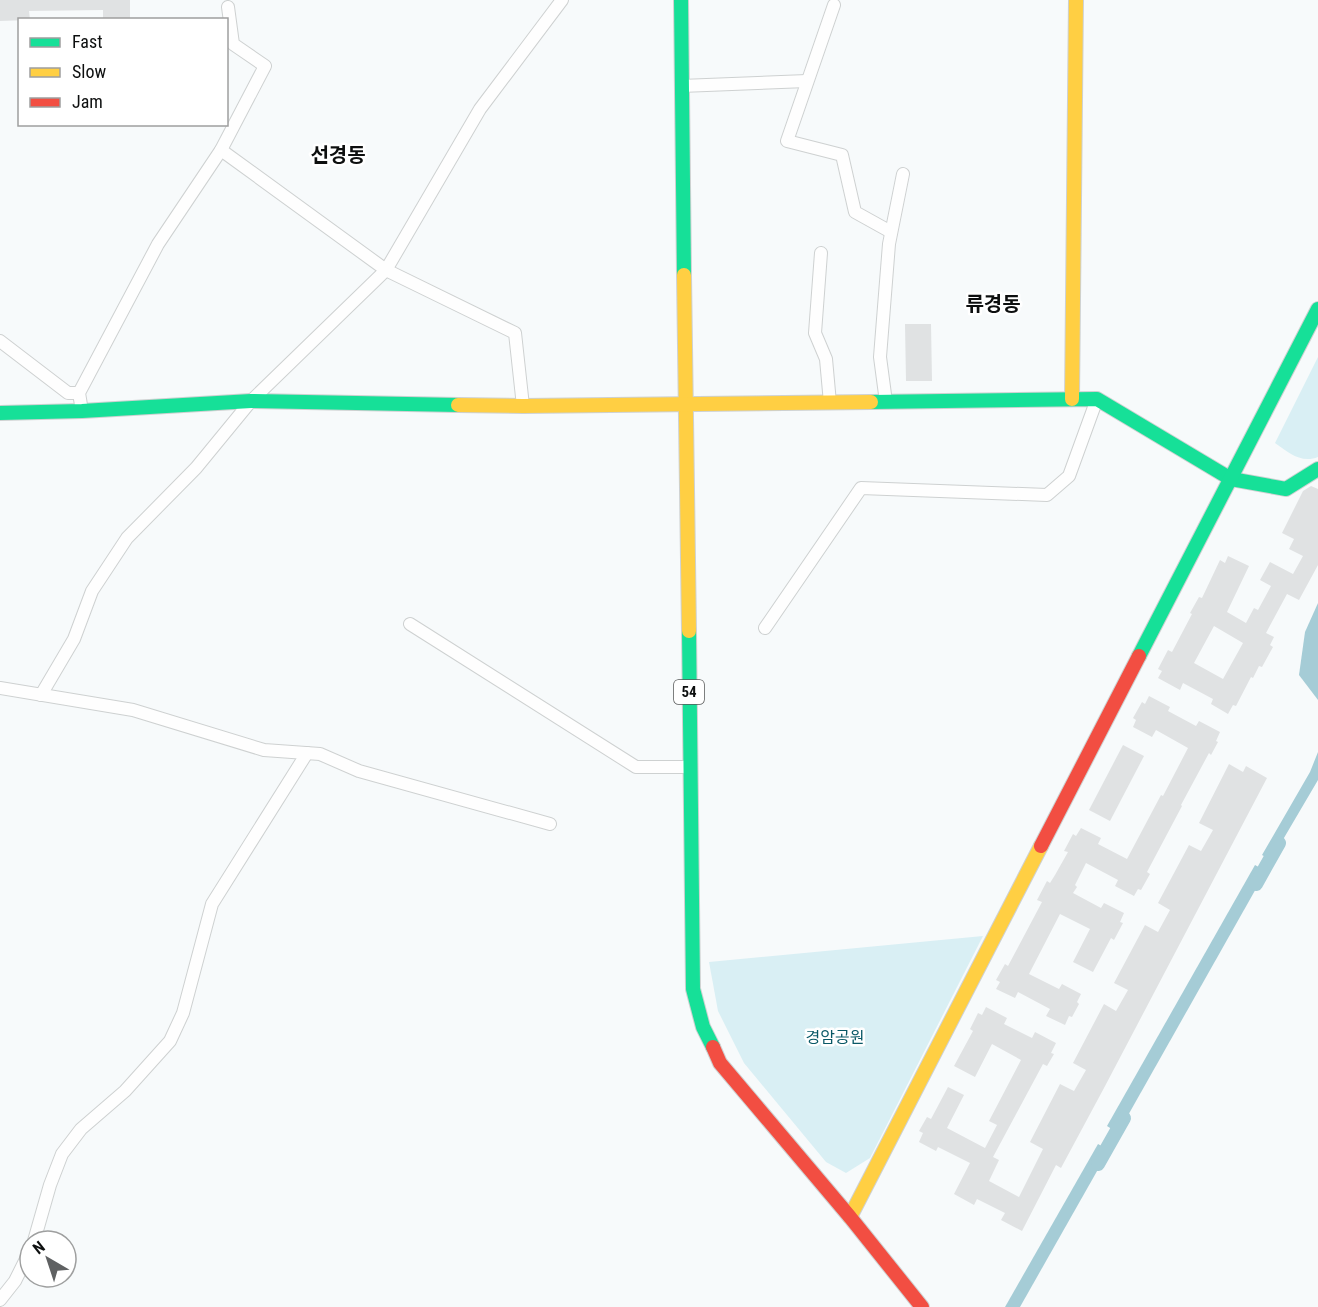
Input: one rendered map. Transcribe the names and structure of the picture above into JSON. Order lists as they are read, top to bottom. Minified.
{"streets":{"street":["54"]},"districts":["선경동","류경동"],"parks":["경암공원"],"legend":["Fast","Slow","Jam"],"north":"top left"}
